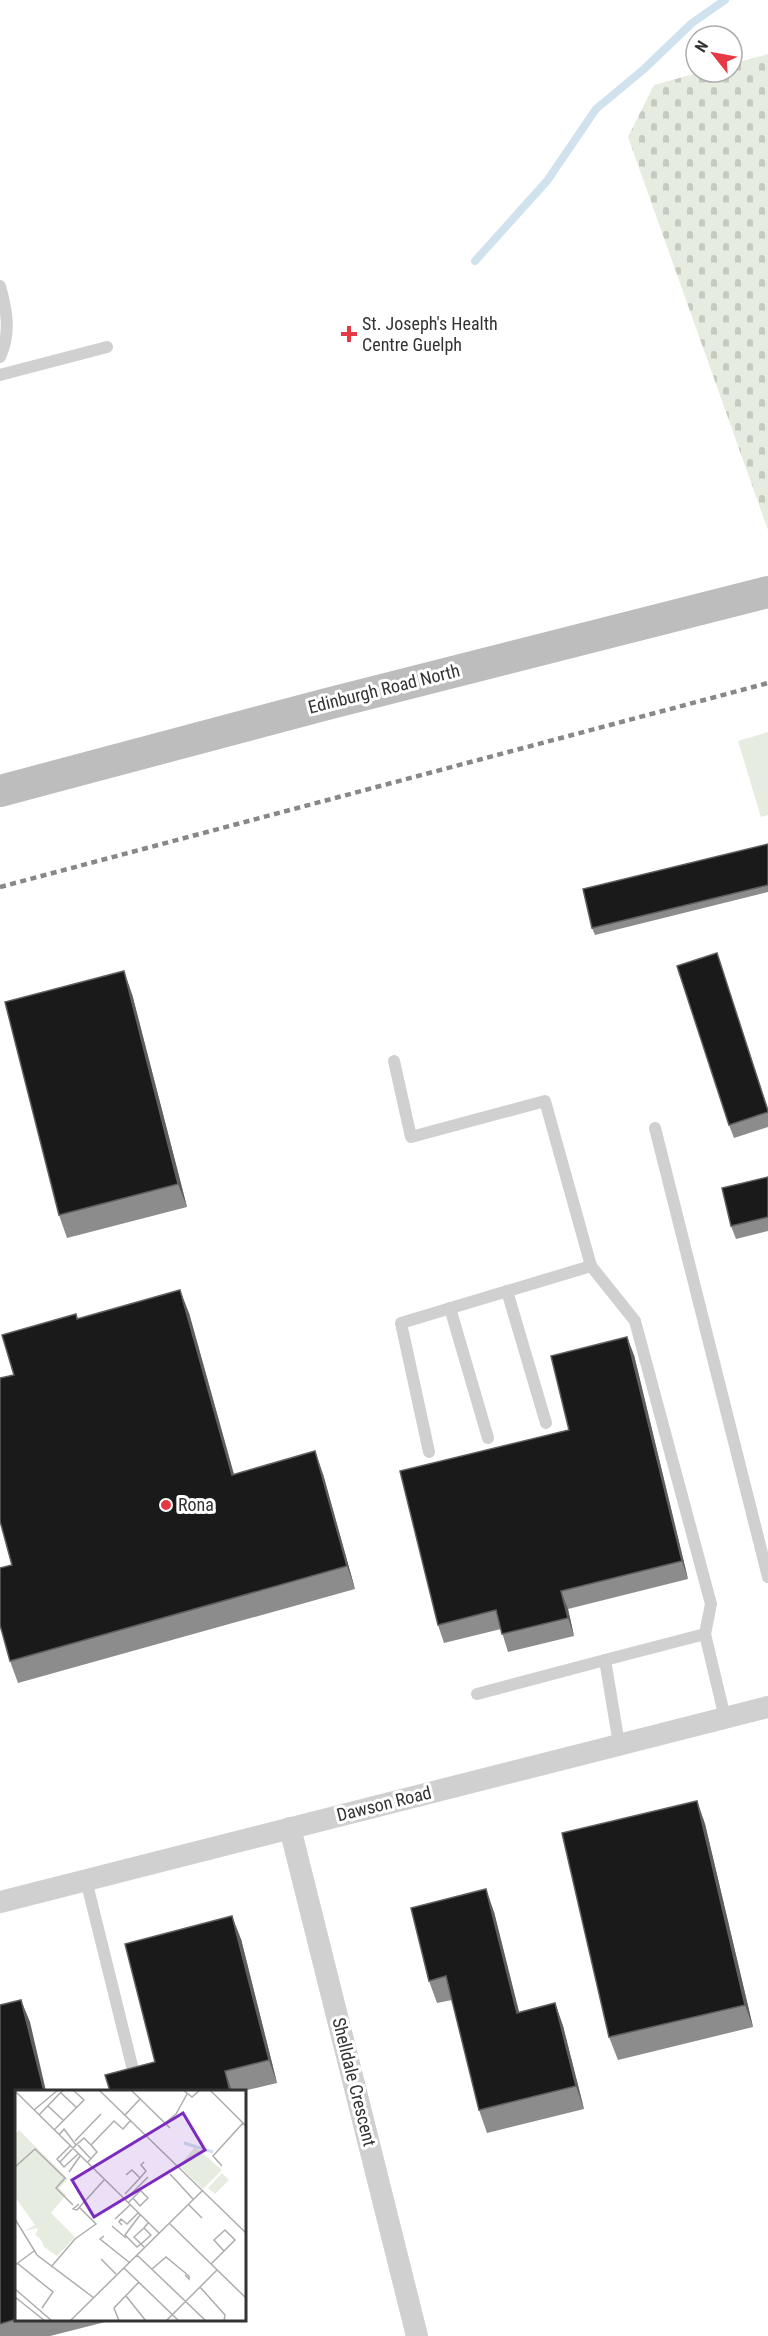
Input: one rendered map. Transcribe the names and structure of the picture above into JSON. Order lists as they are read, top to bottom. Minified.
{"streets":{"main road":["Edinburgh Road North"],"street":["Dawson Road","Shelldale Crescent"]},"crossings":[["Dawson Road","Shelldale Crescent"]],"places":{"health":["St. Joseph's Health Centre Guelph"],"other":["Rona"]},"north":"top left"}
